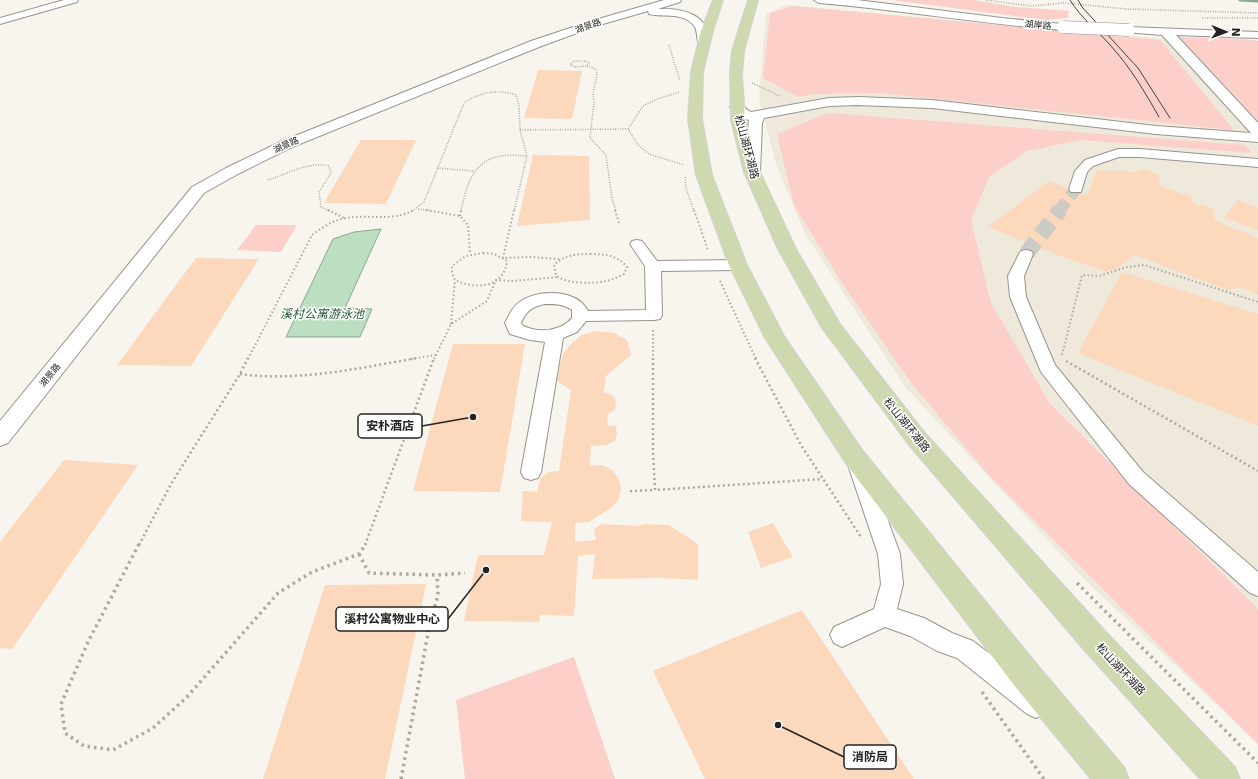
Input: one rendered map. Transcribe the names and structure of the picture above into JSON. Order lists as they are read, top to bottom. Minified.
{"streets":{"main road":["松山湖环湖路"],"street":["湖岸路","湖景路"]},"water":["溪村公寓游泳池"],"places":["安朴酒店","溪村公寓物业中心","消防局"],"north":"right"}
